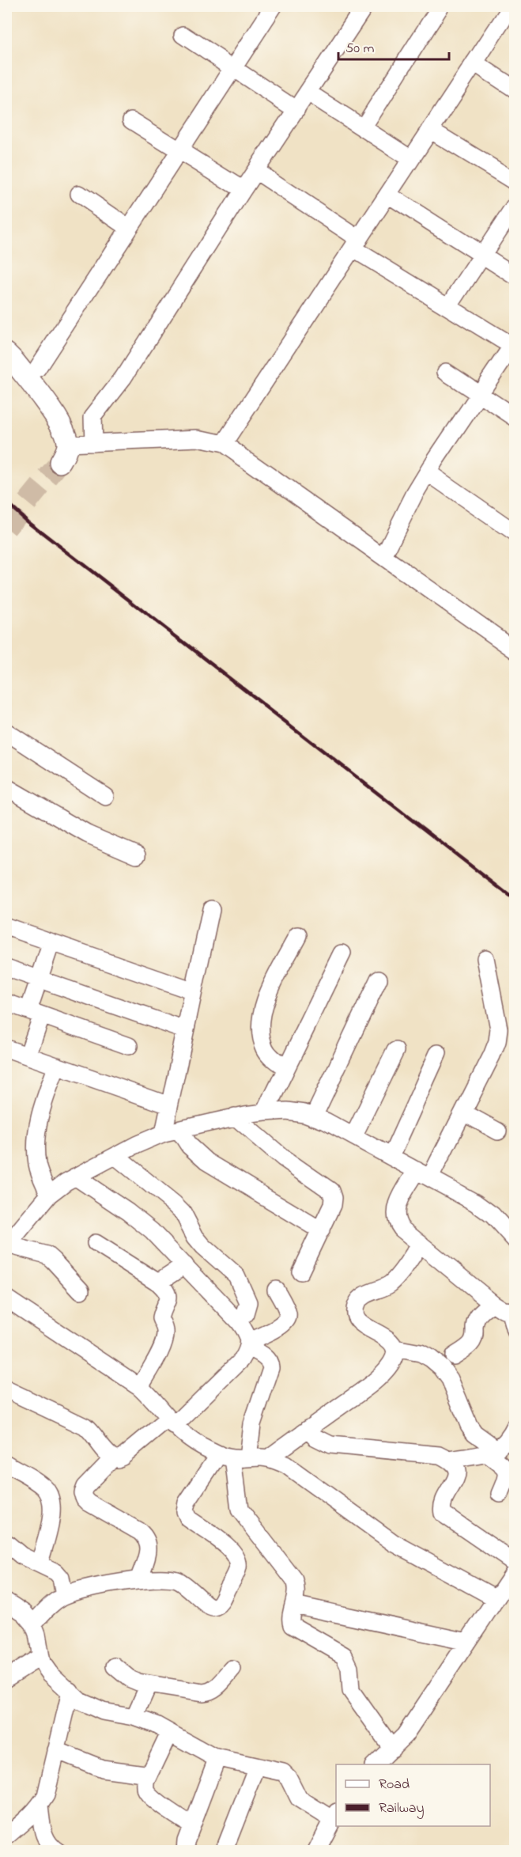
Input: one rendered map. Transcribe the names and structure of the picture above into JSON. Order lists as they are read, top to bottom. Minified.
{"legend":["Road","Railway"],"scale_bar":"50 m"}
